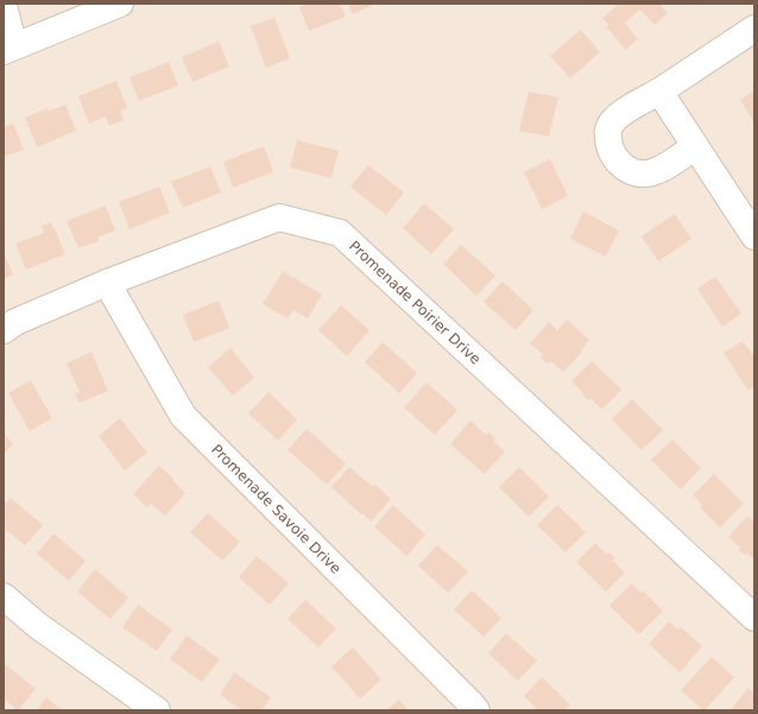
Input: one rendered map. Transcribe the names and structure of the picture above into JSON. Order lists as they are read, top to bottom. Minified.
{"streets":{"street":["Promenade Poirier Drive","Promenade Savoie Drive"]},"crossings":[["Promenade Poirier Drive","Promenade Savoie Drive"]]}
